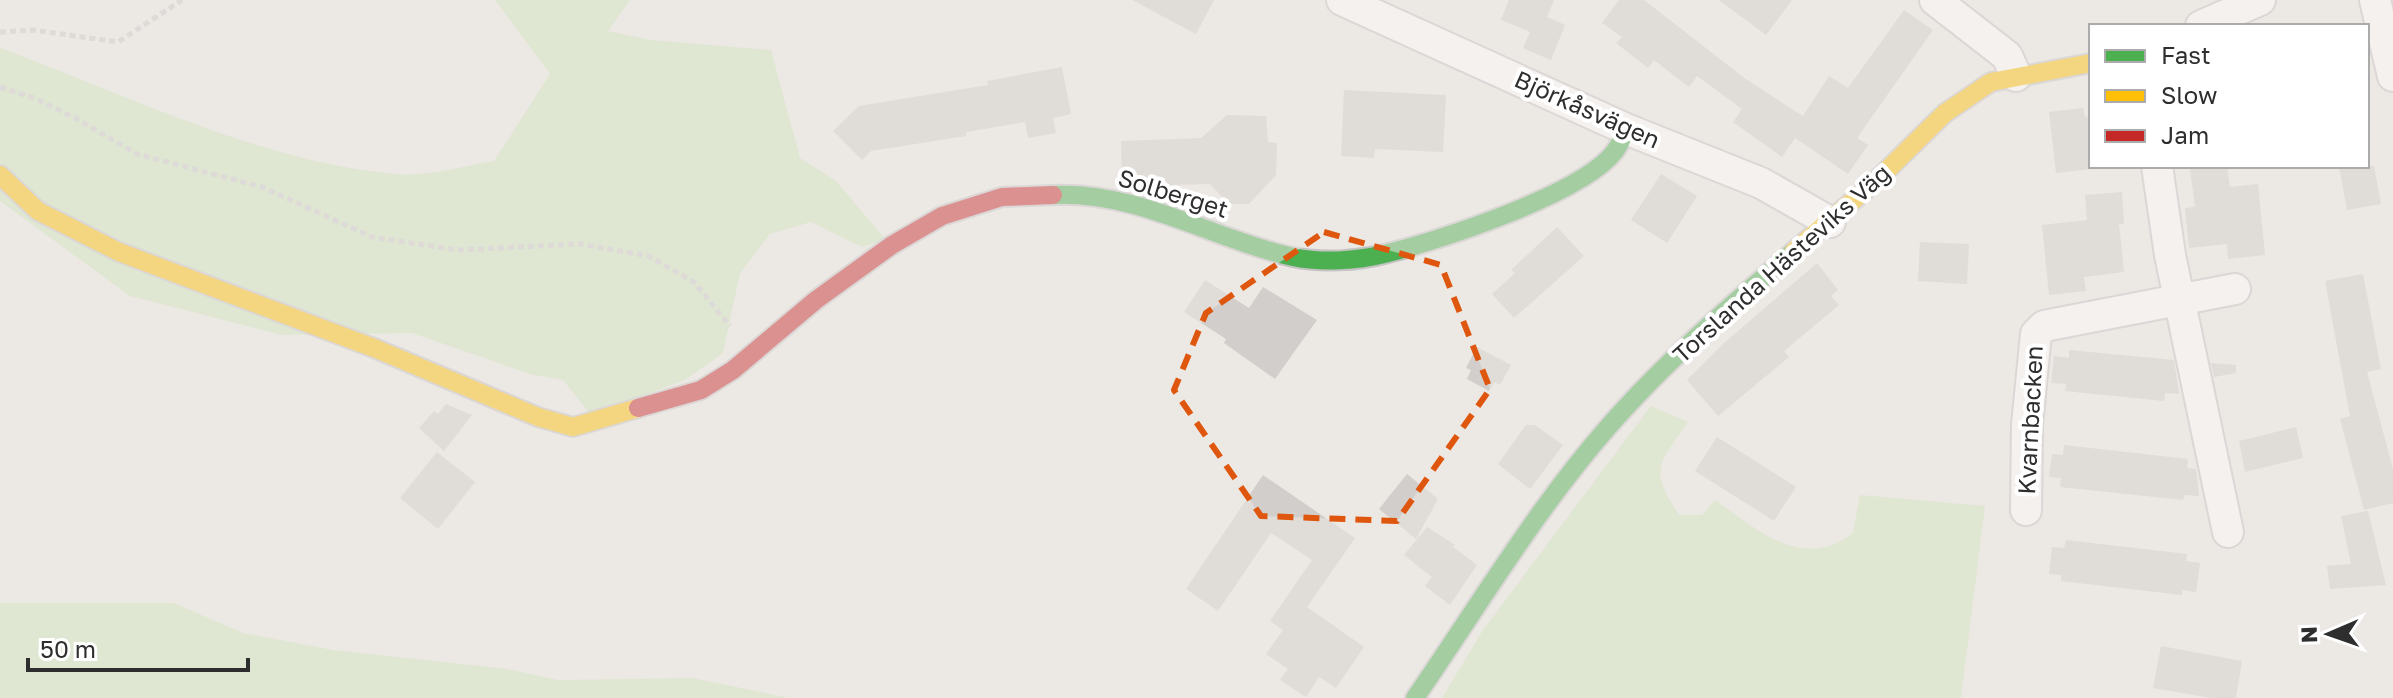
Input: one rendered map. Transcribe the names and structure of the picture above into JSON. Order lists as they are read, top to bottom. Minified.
{"streets":{"street":["Björkåsvägen","Solberget","Torslanda Hästeviks Väg","Kvarnbacken"]},"crossings":[["Björkåsvägen","Solberget"],["Björkåsvägen","Torslanda Hästeviks Väg"]],"legend":["Fast","Slow","Jam"],"scale_bar":"50 m","north":"left"}
